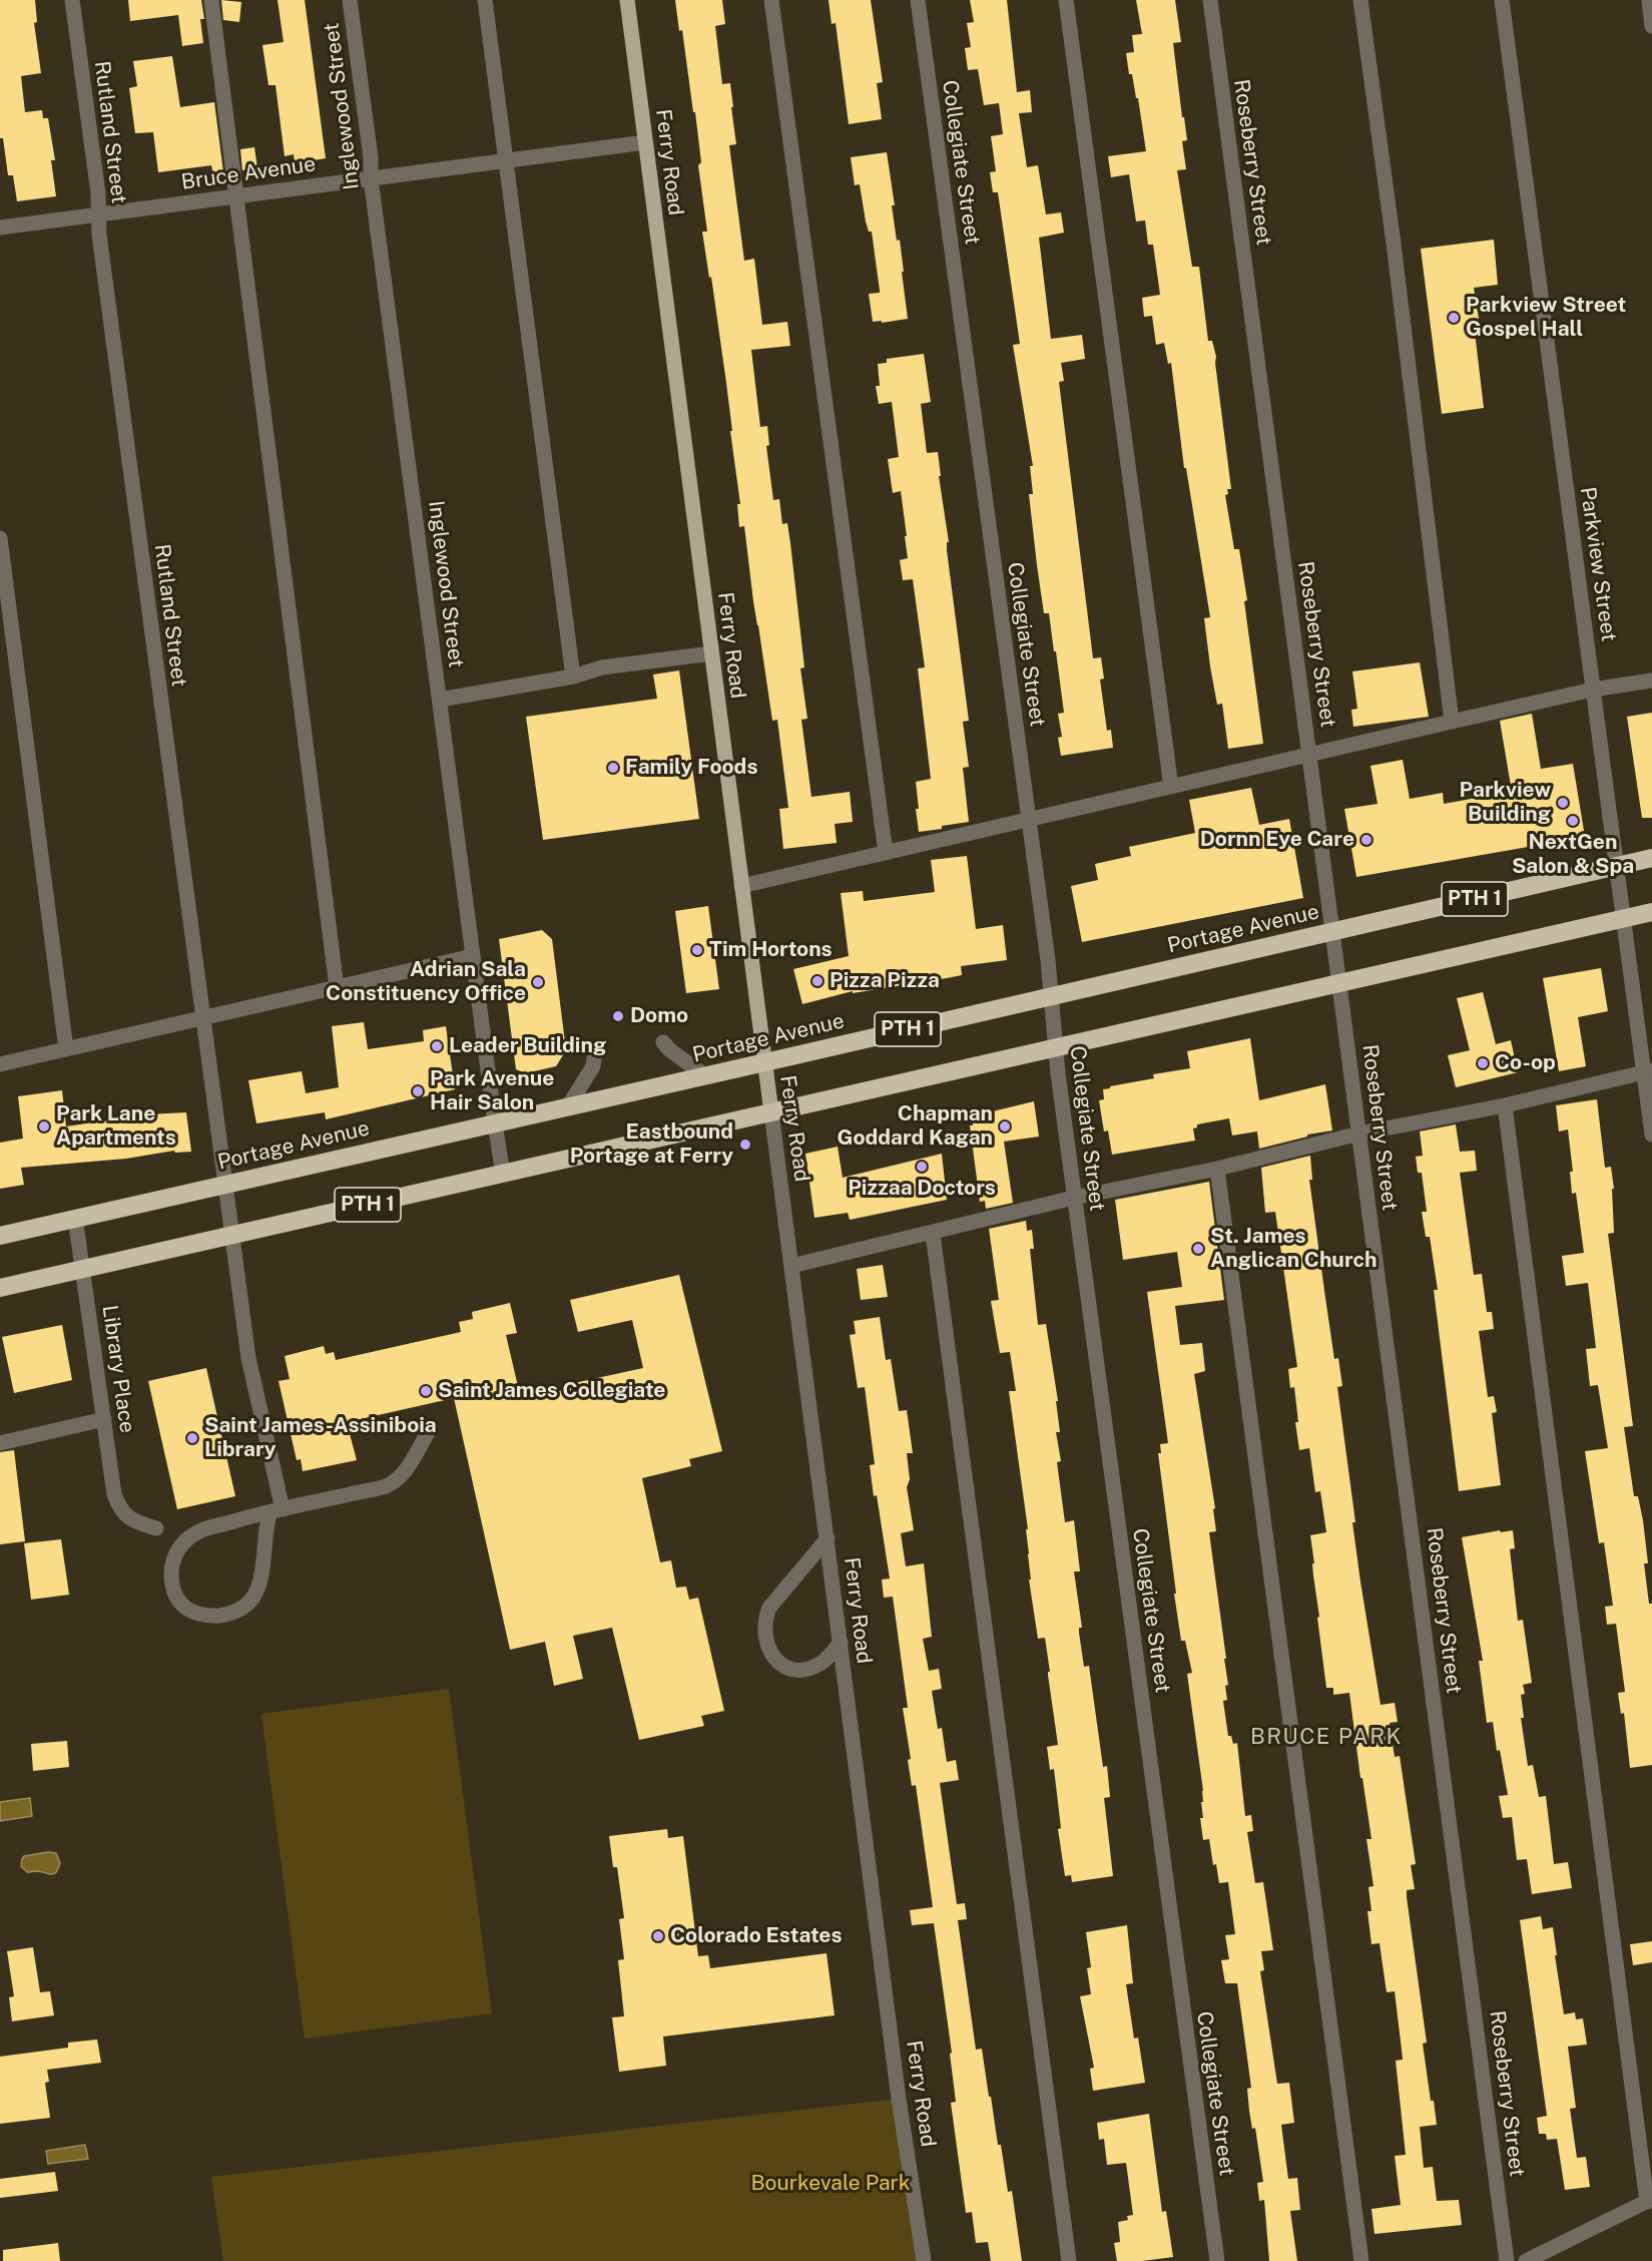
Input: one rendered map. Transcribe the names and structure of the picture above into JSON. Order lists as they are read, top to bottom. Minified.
{"streets":{"highway":["PTH 1","Portage Avenue"],"main road":["Ferry Road"],"street":["Inglewood Street","Rutland Street","Collegiate Street","Roseberry Street","Bruce Avenue","Parkview Street","Library Place"]},"crossings":[["Inglewood Street","Bruce Avenue"],["Inglewood Street","PTH 1"],["Inglewood Street","Portage Avenue"],["Rutland Street","Bruce Avenue"],["Rutland Street","PTH 1"],["Rutland Street","Portage Avenue"],["Ferry Road","Bruce Avenue"],["Ferry Road","PTH 1"],["Ferry Road","Portage Avenue"],["Collegiate Street","PTH 1"],["Collegiate Street","Portage Avenue"],["Roseberry Street","PTH 1"],["Roseberry Street","Portage Avenue"],["Parkview Street","PTH 1"],["Parkview Street","Portage Avenue"],["PTH 1","Library Place"],["Portage Avenue","Library Place"]],"districts":["BRUCE PARK"],"parks":["Bourkevale Park"],"places":["Parkview Street Gospel Hall","Family Foods","Parkview Building","NextGen Salon & Spa","Dornn Eye Care","Tim Hortons","Pizza Pizza","Adrian Sala Constituency Office","Domo","Leader Building","Co-op","Park Avenue Hair Salon","Park Lane Apartments","Chapman Goddard Kagan","Eastbound Portage at Ferry","Pizzaa Doctors","St. James Anglican Church","Saint James Collegiate","Saint James-Assiniboia Library","Colorado Estates"]}
